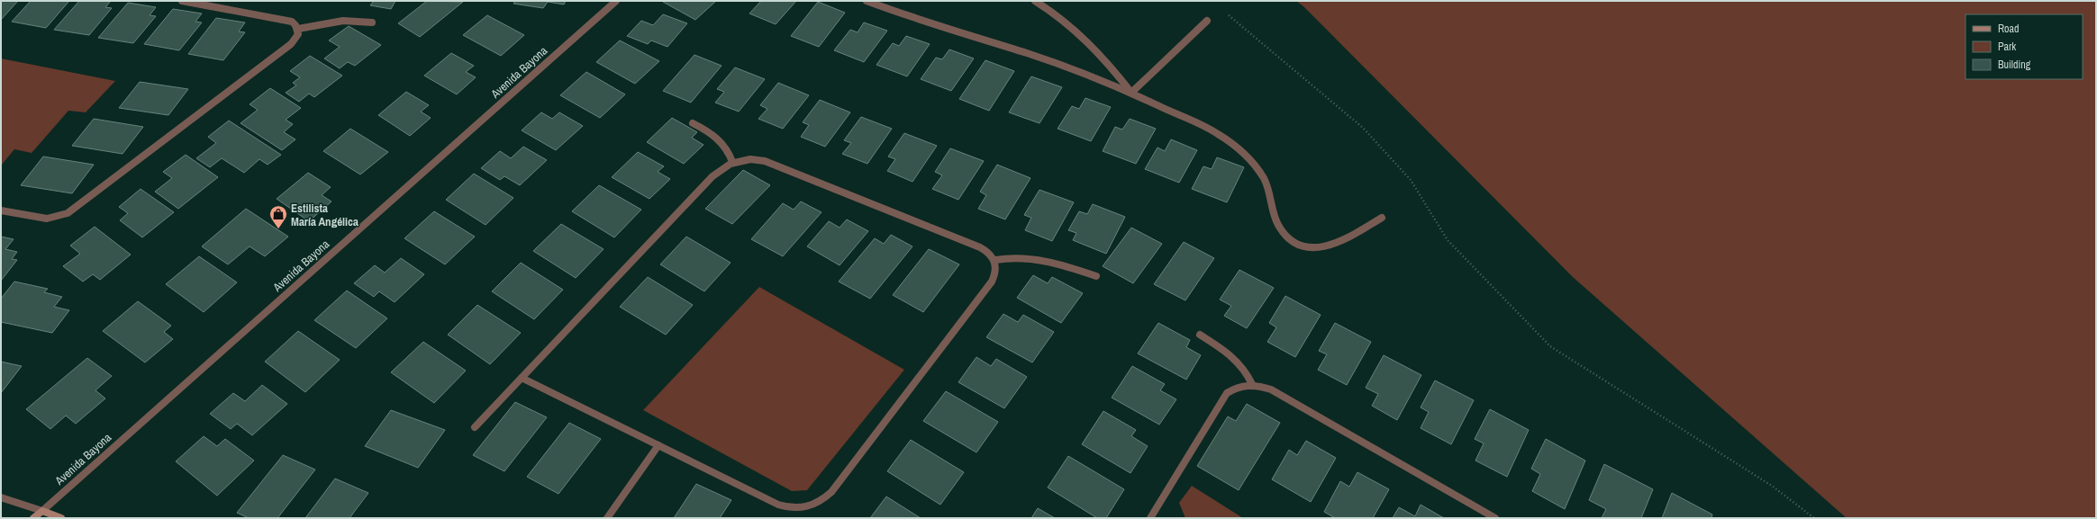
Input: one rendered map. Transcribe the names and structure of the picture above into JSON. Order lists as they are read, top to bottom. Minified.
{"streets":{"main road":["Avenida Bayona"]},"places":{"shop":["Estilista María Angélica"]},"legend":["Road","Park","Building"]}
